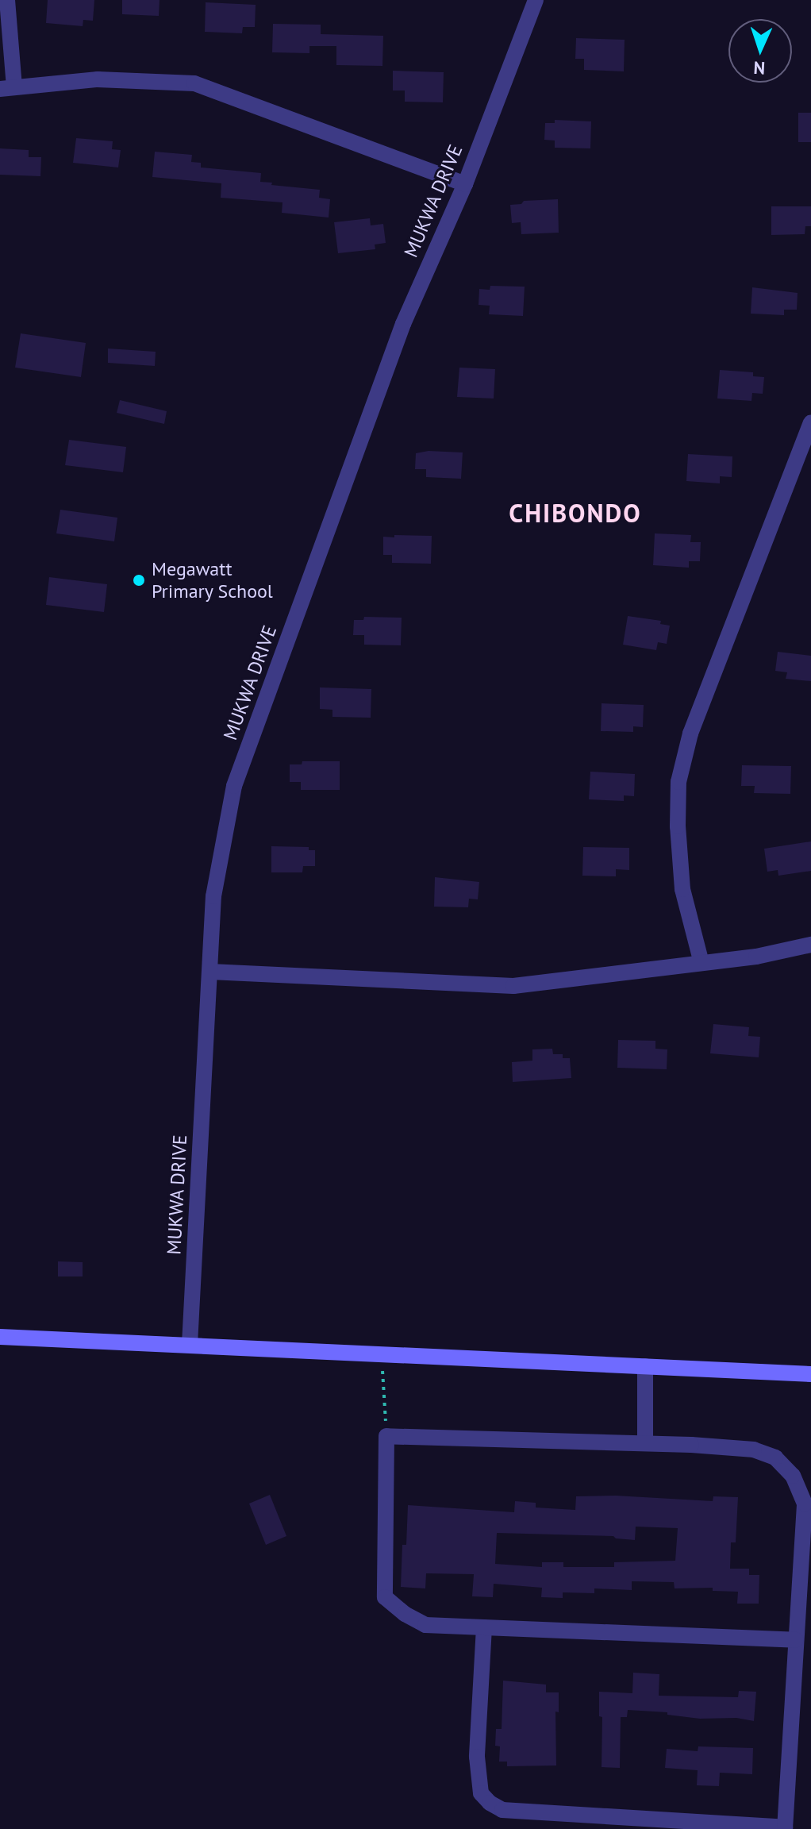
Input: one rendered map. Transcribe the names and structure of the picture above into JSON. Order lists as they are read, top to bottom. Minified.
{"streets":{"street":["MUKWA DRIVE"]},"districts":["CHIBONDO"],"places":["Megawatt Primary School"],"north":"bottom"}
